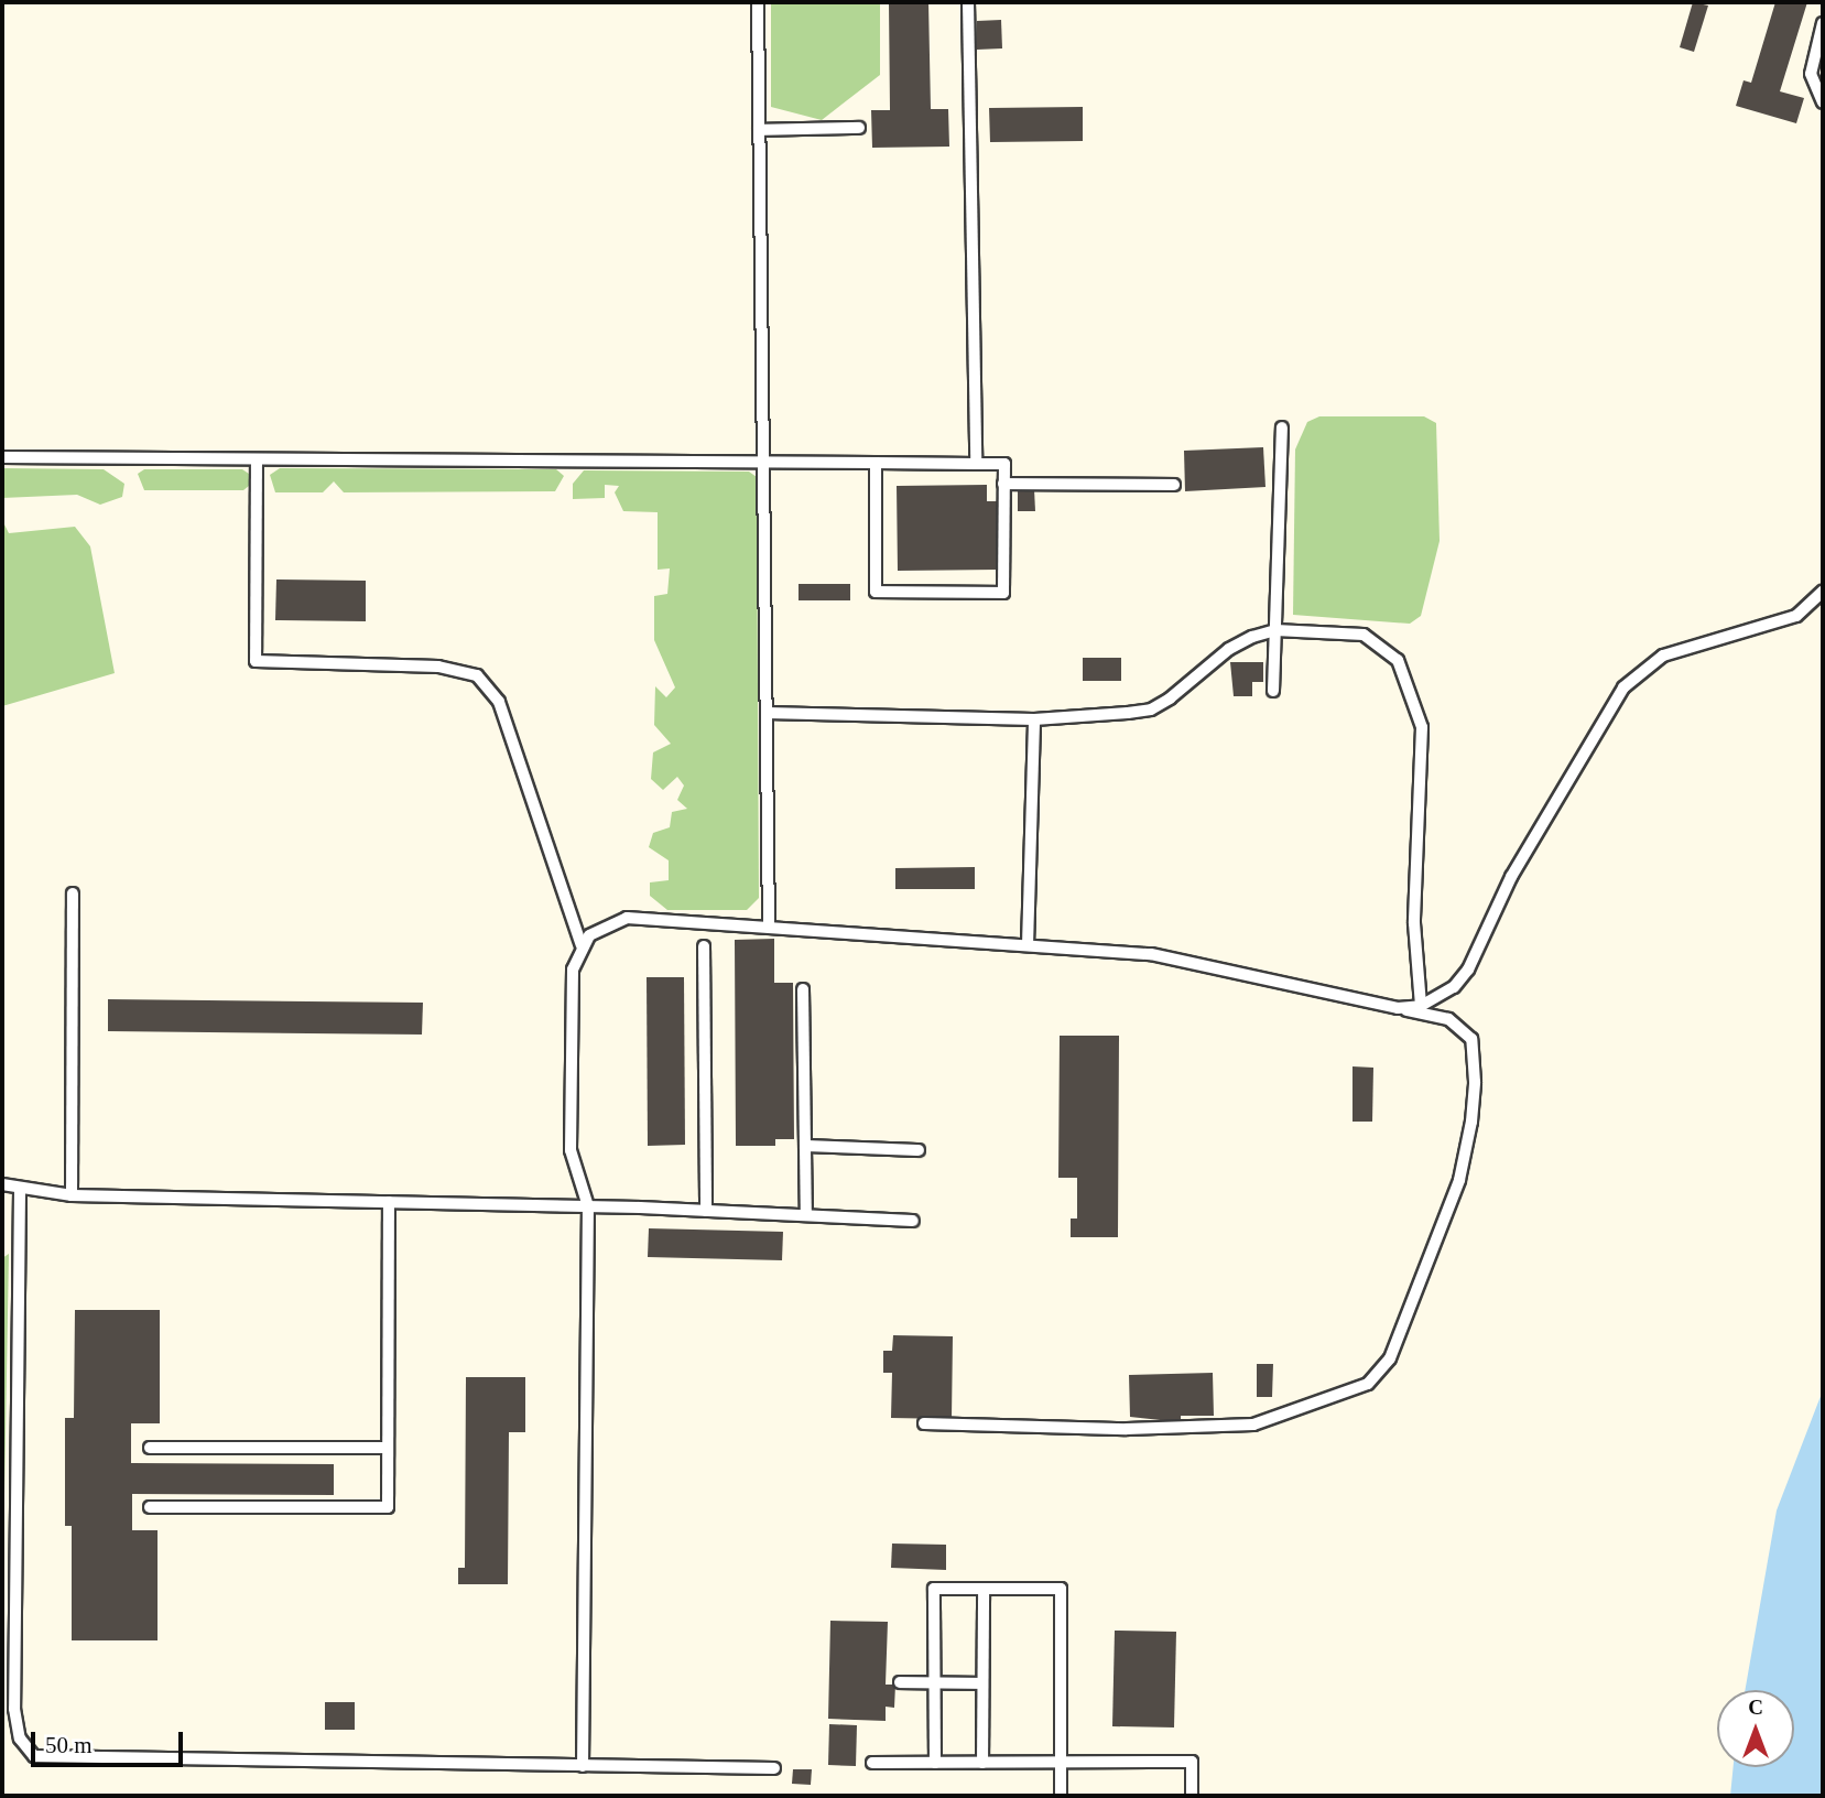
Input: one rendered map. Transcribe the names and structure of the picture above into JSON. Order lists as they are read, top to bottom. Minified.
{"scale_bar":"50 m","north":"top"}
